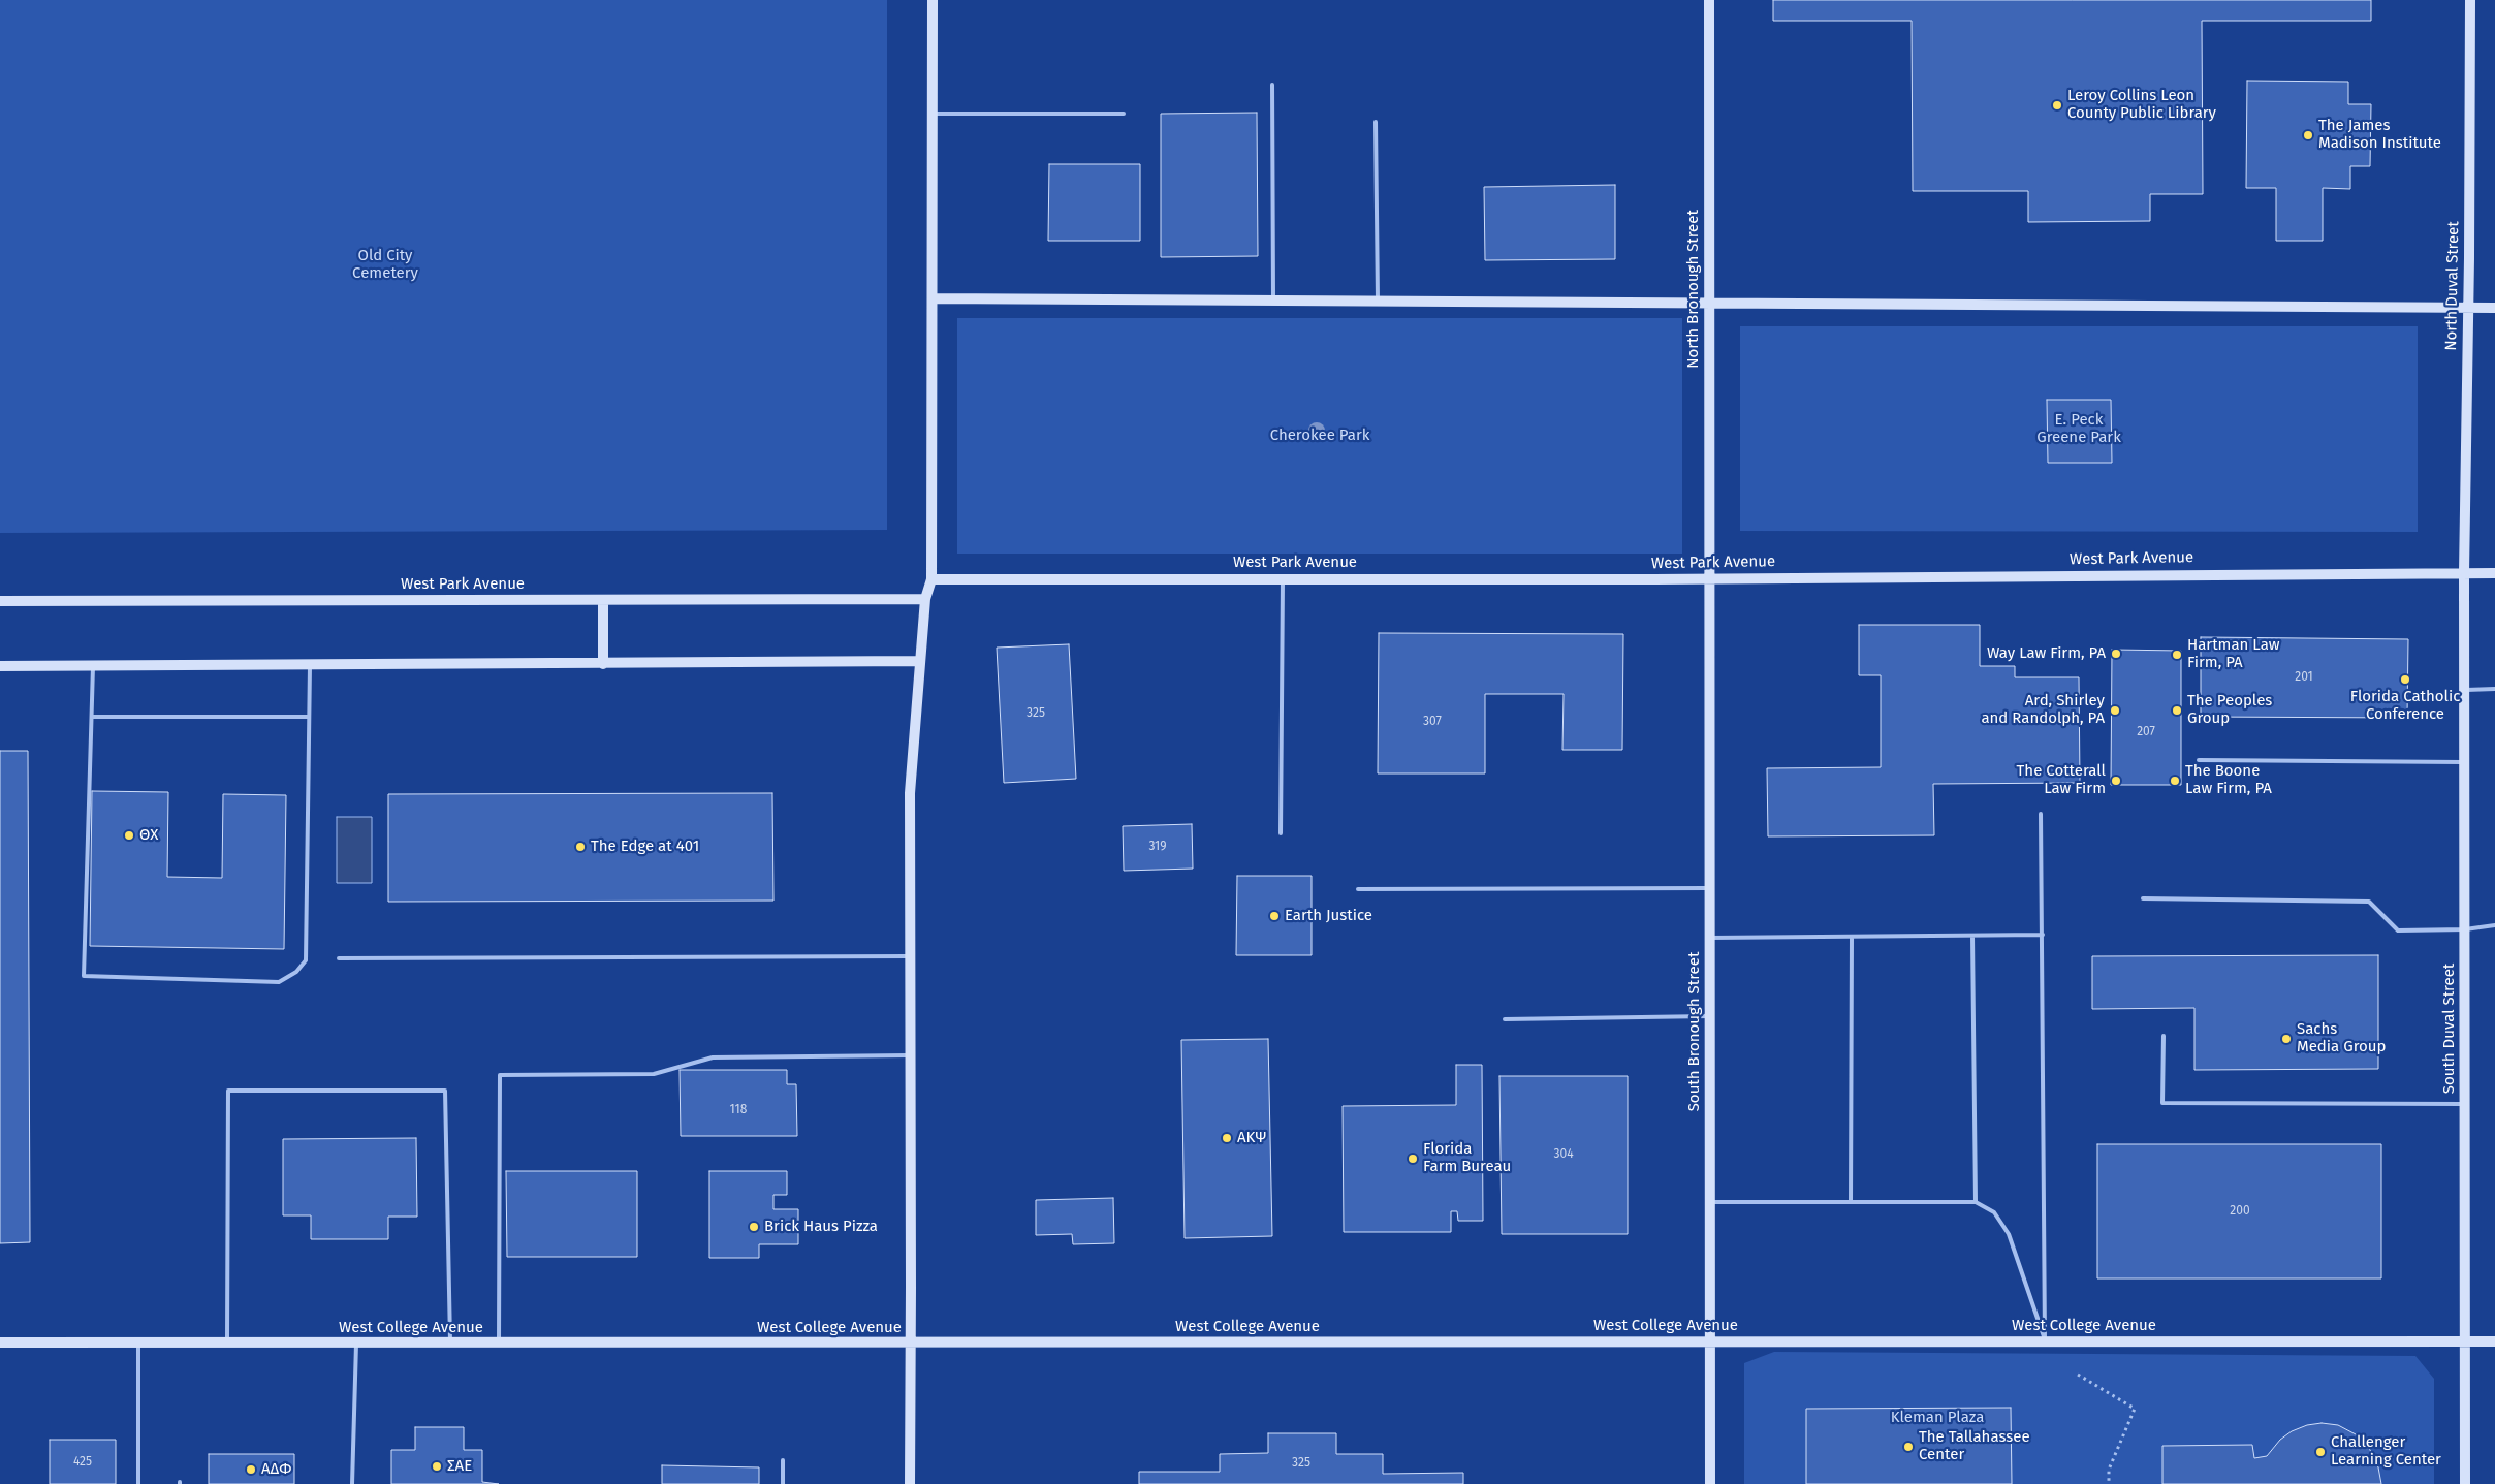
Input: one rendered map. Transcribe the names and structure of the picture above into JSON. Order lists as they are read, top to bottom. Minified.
{"streets":{"street":["North Duval Street","North Bronough Street","West Park Avenue","South Duval Street","South Bronough Street","West College Avenue"]},"crossings":[["North Duval Street","West Park Avenue"],["North Duval Street","South Duval Street"],["North Bronough Street","West Park Avenue"],["North Bronough Street","South Bronough Street"],["West Park Avenue","South Duval Street"],["West Park Avenue","South Bronough Street"],["South Duval Street","West College Avenue"],["South Bronough Street","West College Avenue"]],"parks":["Old City Cemetery","E. Peck Greene Park","Cherokee Park","Kleman Plaza"],"places":["Leroy Collins Leon County Public Library","The James Madison Institute","Way Law Firm, PA","Hartman Law Firm, PA","Florida Catholic Conference","Ard, Shirley and Randolph, PA","The Peoples Group","The Cotterall Law Firm","The Boone Law Firm, PA","ΘΧ","The Edge at 401","Earth Justice","Sachs Media Group","AKΨ","Florida Farm Bureau","Brick Haus Pizza","The Tallahassee Center","Challenger Learning Center","ΣΑΕ","ΑΔΦ"],"house_numbers":["201","325","307","207","319","118","304","200","425","325"]}
